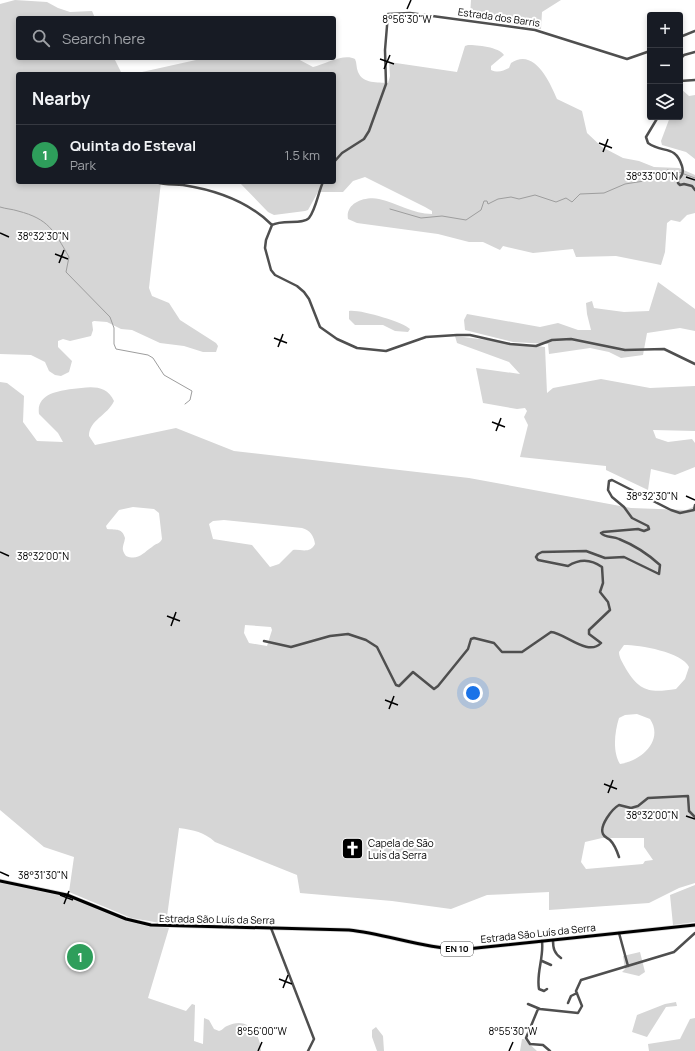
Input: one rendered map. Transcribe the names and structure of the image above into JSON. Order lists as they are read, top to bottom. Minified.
{"streets":{"main road":["Estrada São Luís da Serra","EN 10"],"street":["Estrada dos Barris"]},"places":{"church":["Capela de São Luís da Serra"]},"page":{"map_buttons":["+","−"],"search":"Search here","heading":"Nearby","list":[{"mark":"1","name":"Quinta do Esteval","note":"Park","value":"1.5 km"}],"pins":"1"},"coordinates":["8°56'30\"W","38°33'00\"N","38°32'30\"N","38°32'00\"N","38°31'30\"N","8°56'00\"W","8°55'30\"W"]}
